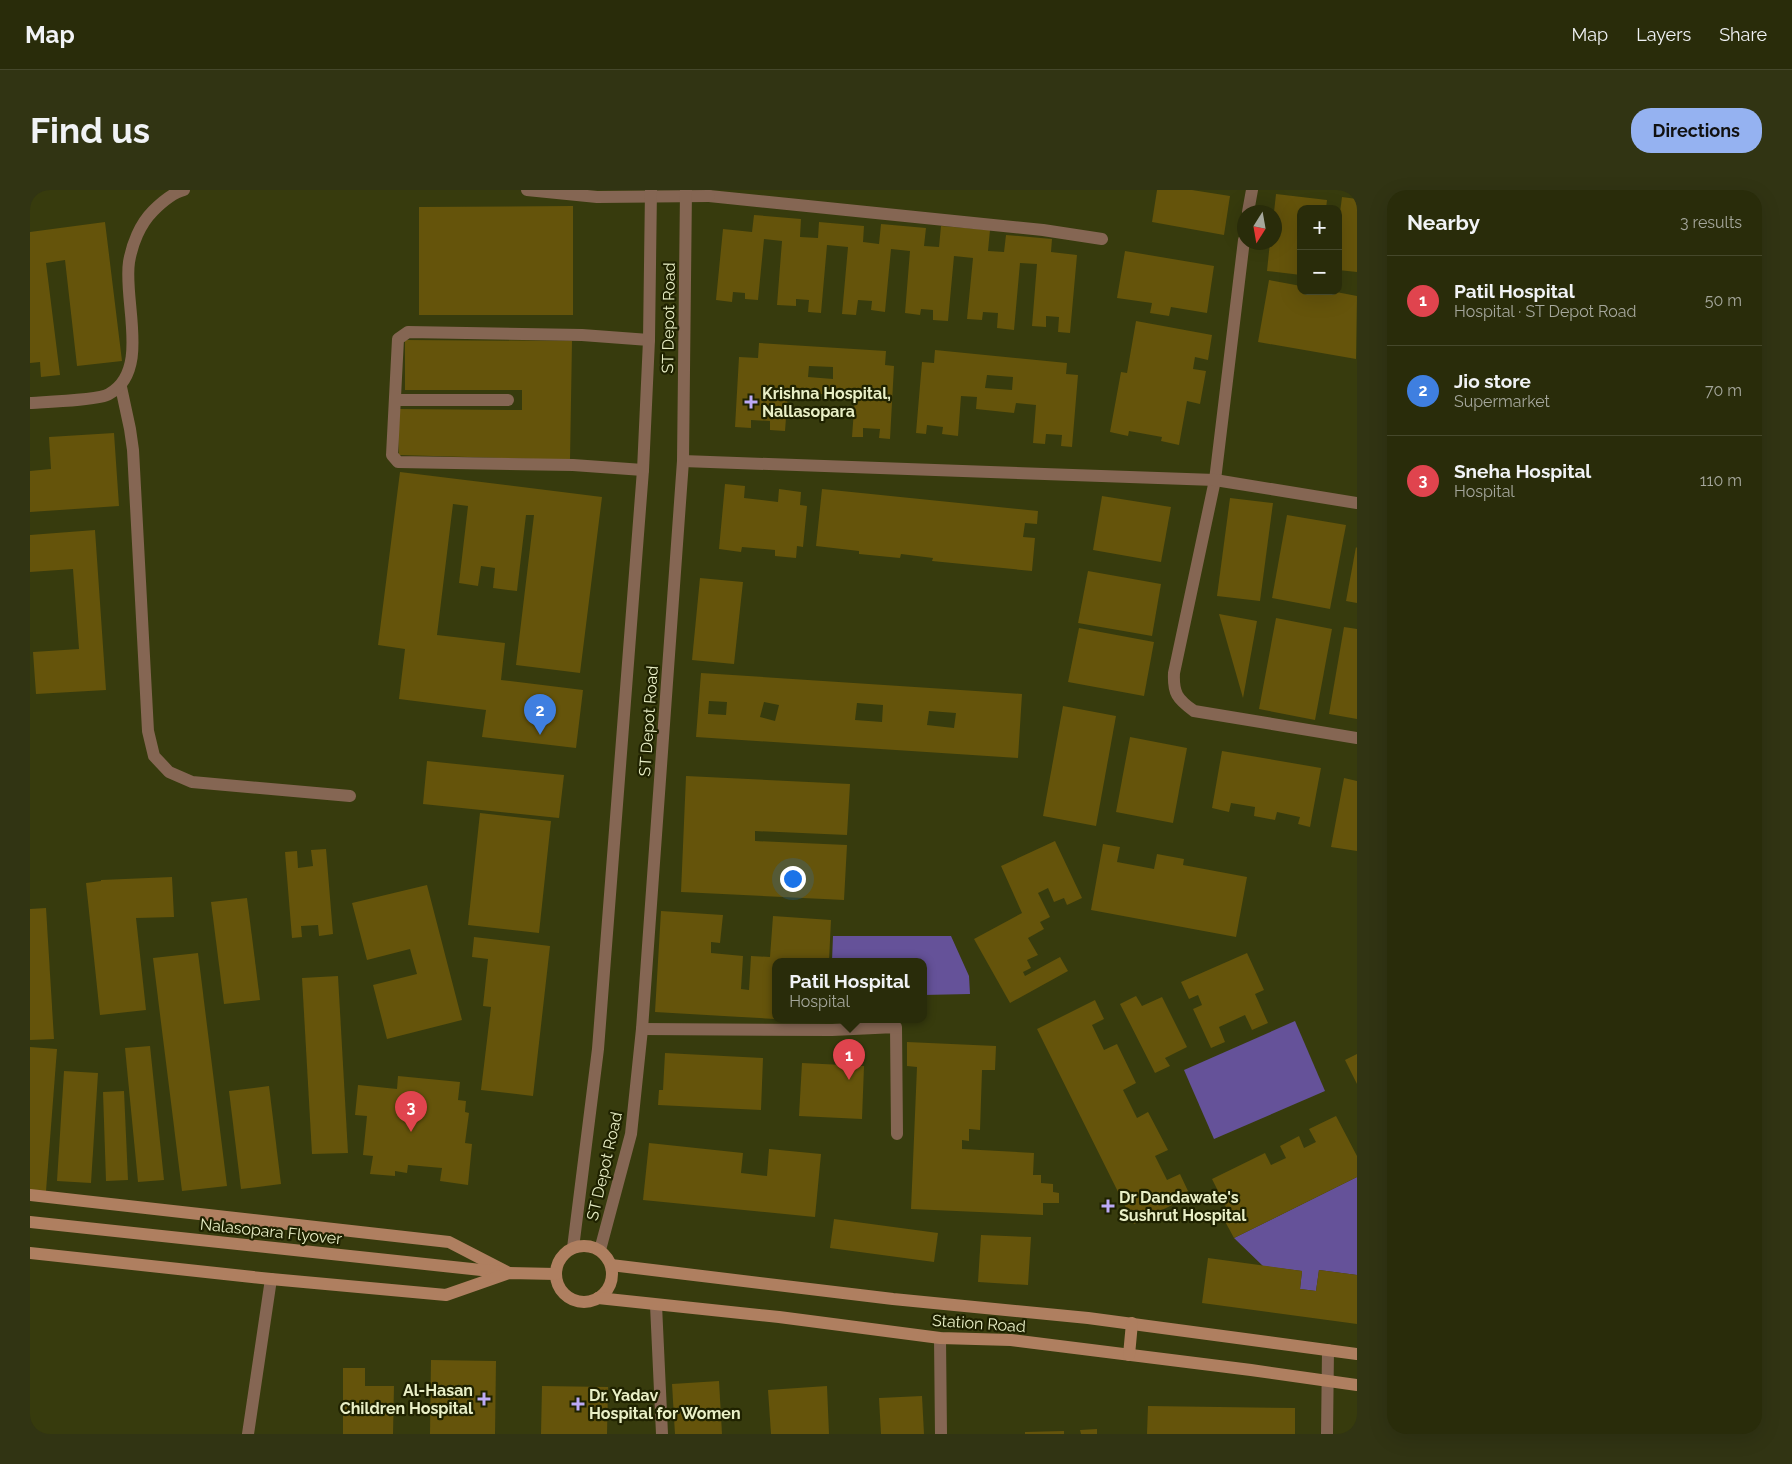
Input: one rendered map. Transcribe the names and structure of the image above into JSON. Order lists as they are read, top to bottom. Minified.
{"streets":{"main road":["Nalasopara Flyover","Station Road"],"street":["ST Depot Road"]},"crossings":[["ST Depot Road","Nalasopara Flyover"],["ST Depot Road","Station Road"],["Nalasopara Flyover","Station Road"]],"places":{"health":["Krishna Hospital, Nallasopara","Dr Dandawate's Sushrut Hospital","Al-Hasan Children Hospital","Dr. Yadav Hospital for Women"]},"north":"bottom","page":{"header":"Map","nav":["Map","Layers","Share"],"buttons":"Directions","title":"Find us","heading":["Nearby","3 results"],"map_buttons":["+","−"],"list":[{"mark":"1","name":"Patil Hospital","note":"Hospital · ST Depot Road","value":"50 m"},{"mark":"2","name":"Jio store","note":"Supermarket","value":"70 m"},{"mark":"3","name":"Sneha Hospital","note":"Hospital","value":"110 m"}],"pins":["2","1","3"],"popup":["Patil Hospital","Hospital"]}}
